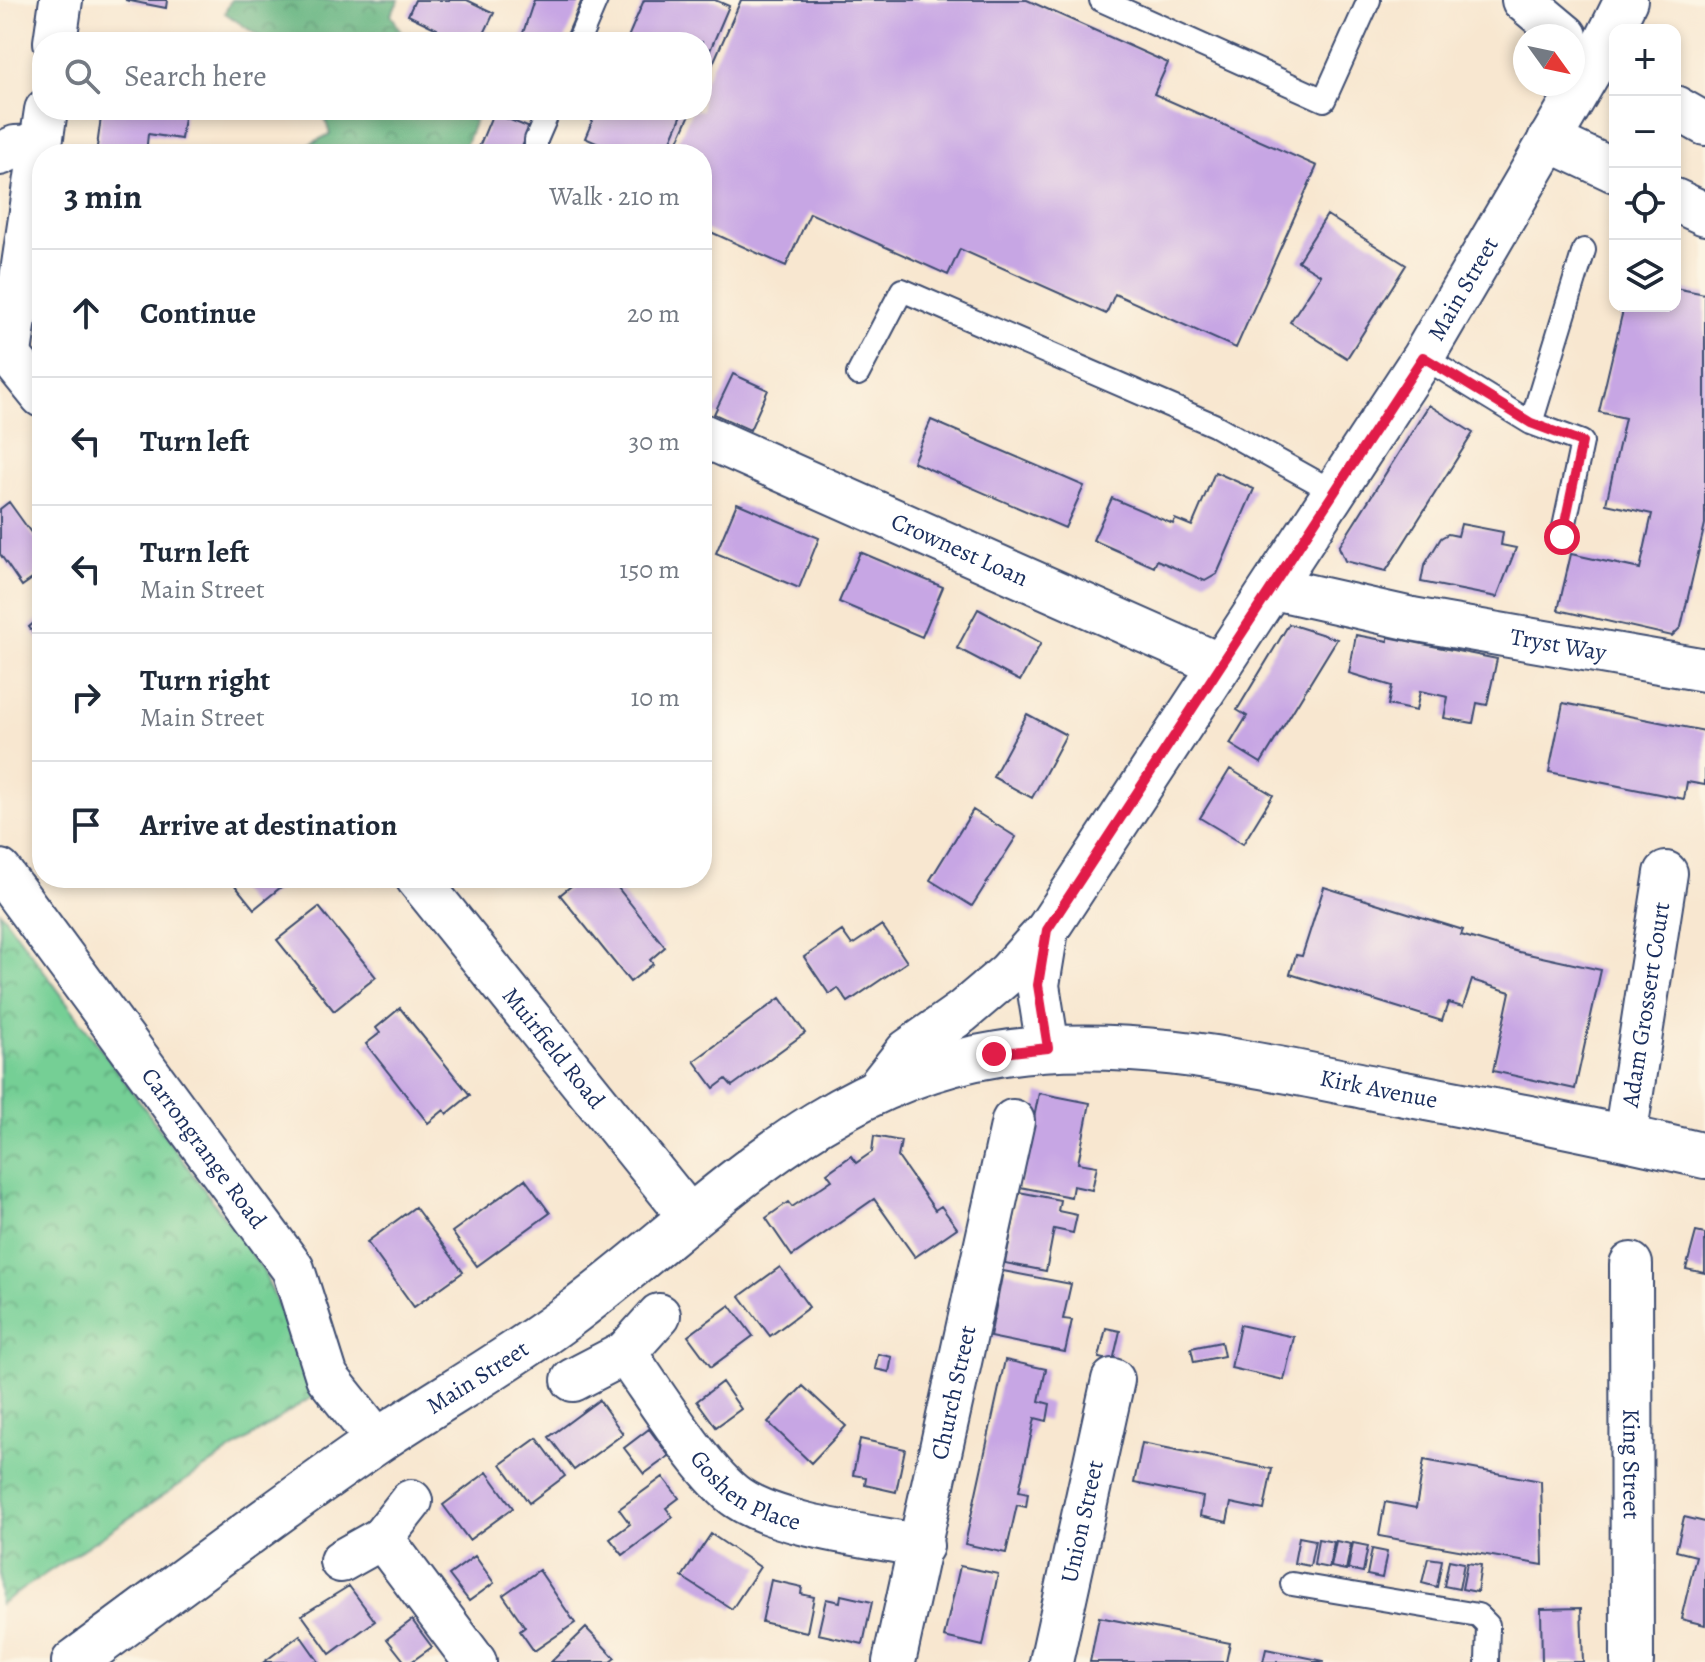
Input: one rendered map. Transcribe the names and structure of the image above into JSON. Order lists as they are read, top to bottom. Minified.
{"streets":{"street":["Main Street","Crownest Loan","Tryst Way","Adam Grossert Court","Muirfield Road","Kirk Avenue","Carrongrange Road","Church Street","King Street","Goshen Place","Union Street"]},"crossings":[["Main Street","Crownest Loan"],["Main Street","Tryst Way"],["Main Street","Muirfield Road"],["Main Street","Kirk Avenue"],["Main Street","Carrongrange Road"],["Adam Grossert Court","Kirk Avenue"],["Church Street","Goshen Place"]],"north":"bottom right","page":{"map_buttons":["+","−"],"search":"Search here","heading":["3 min","Walk · 210 m"],"list":[["Continue","20 m"],["Turn left","30 m"],["Turn left","Main Street","150 m"],["Turn right","Main Street","10 m"],"Arrive at destination"]}}
